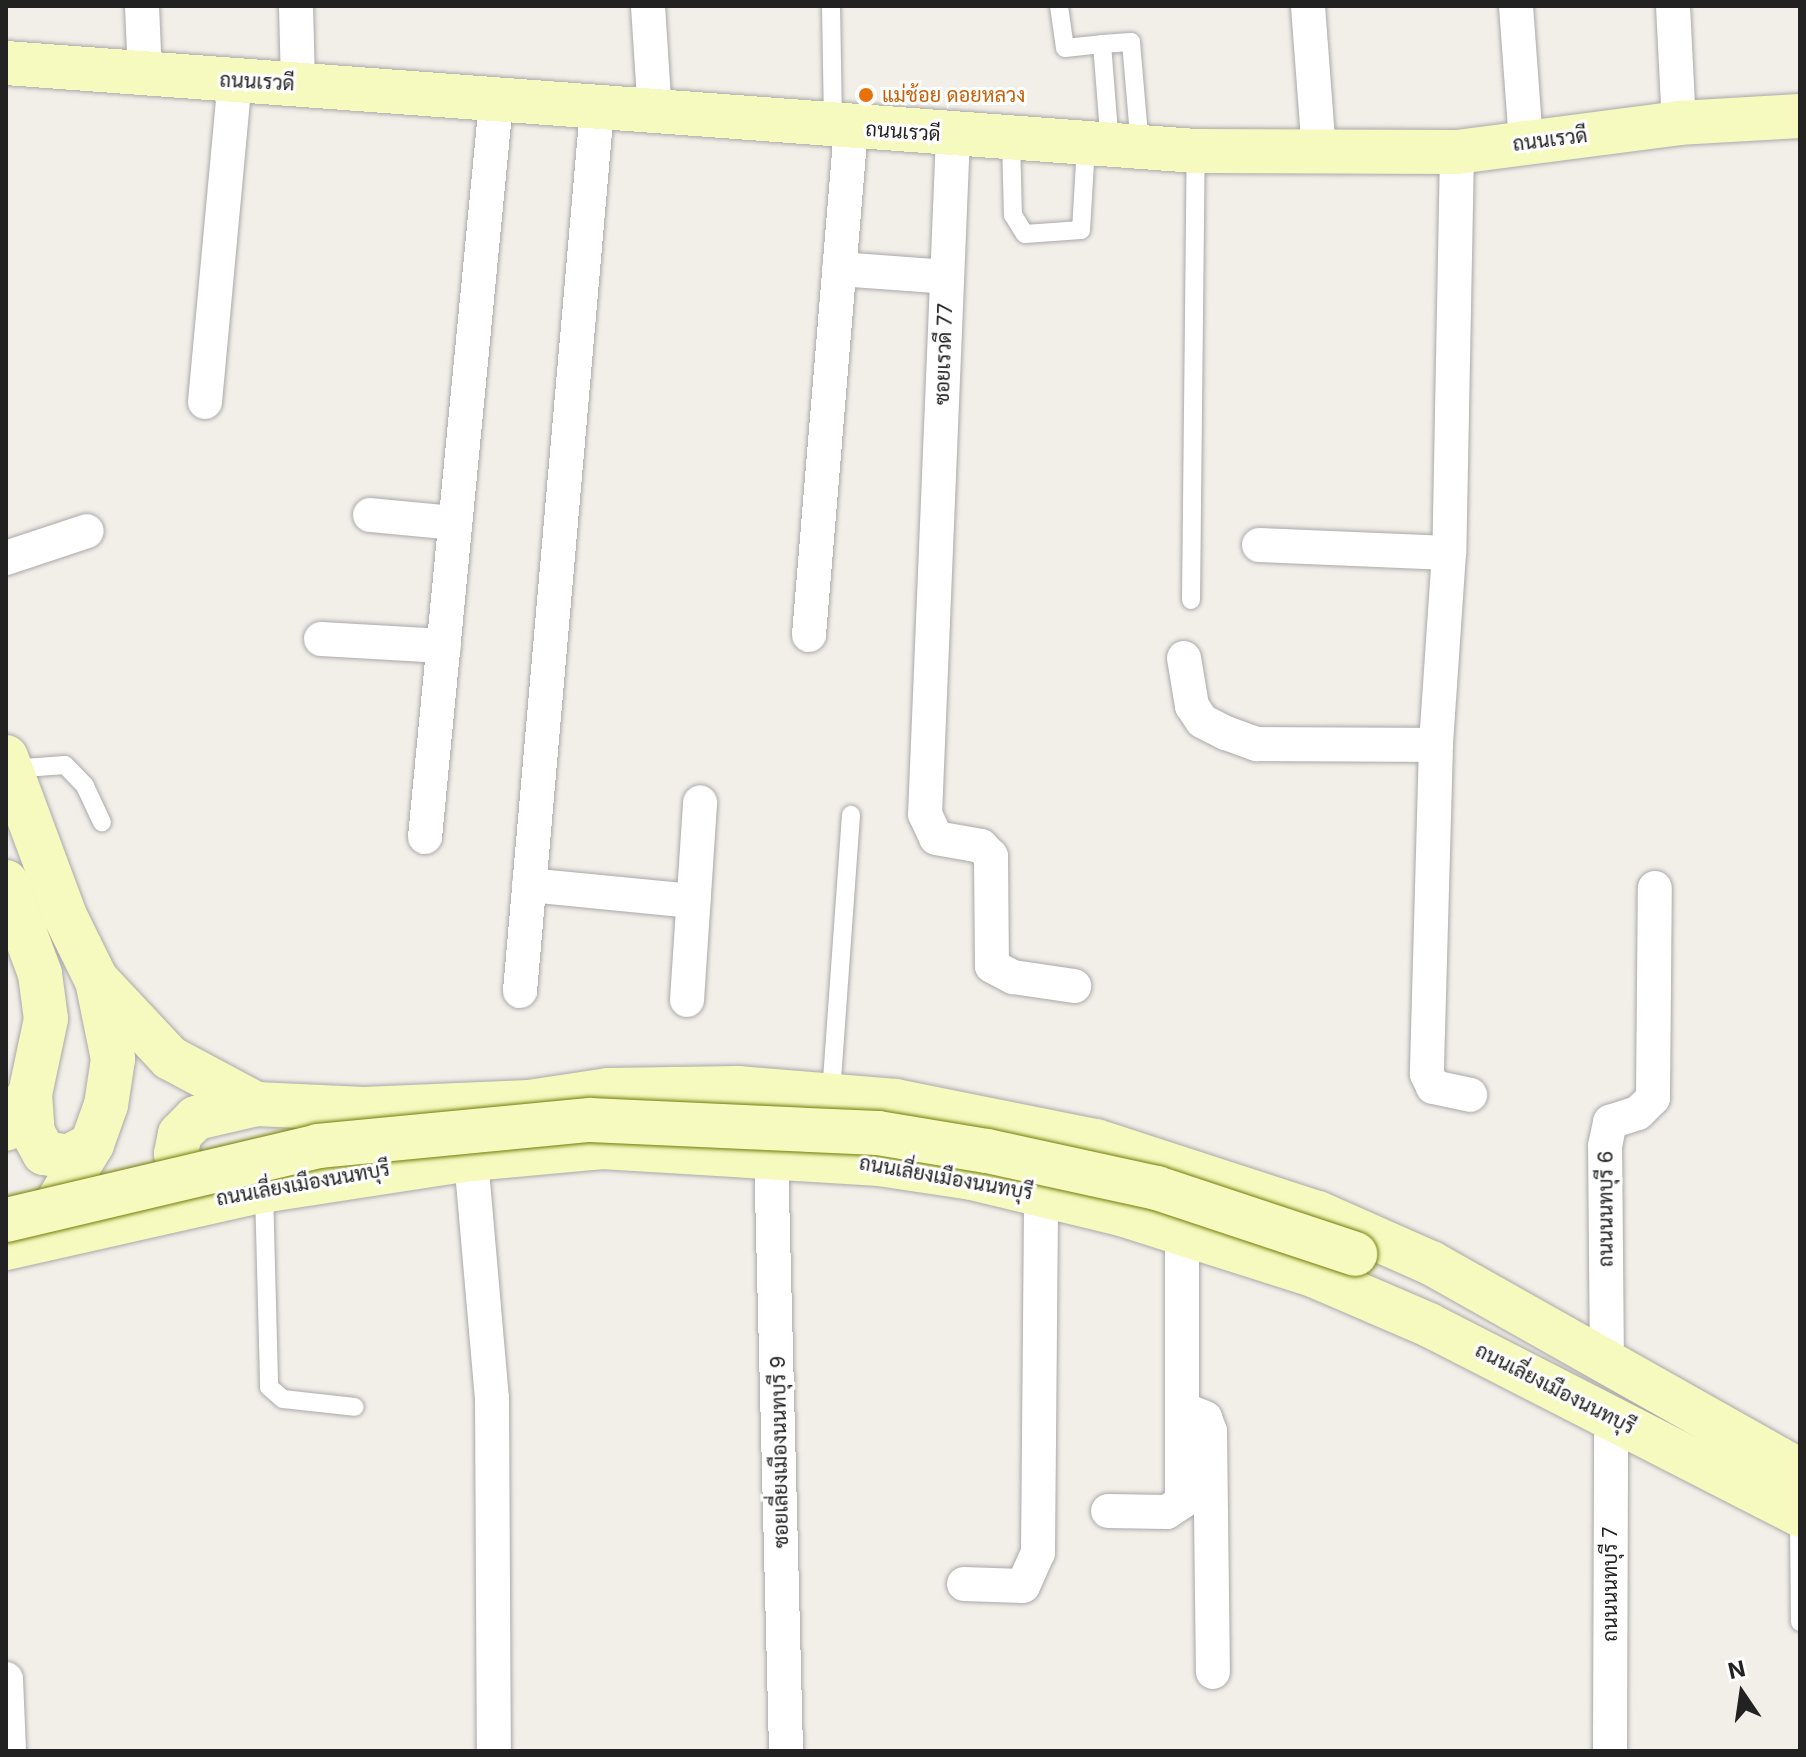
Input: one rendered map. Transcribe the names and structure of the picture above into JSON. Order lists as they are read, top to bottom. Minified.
{"streets":{"main road":["ถนนเรวดี","ถนนเลี่ยงเมืองนนทบุรี"],"street":["ซอยเรวดี 77","ถนนนนทบุรี 6","ซอยเลี่ยงเมืองนนทบุรี 9","ถนนนนทบุรี 7"]},"crossings":[["ถนนเรวดี","ซอยเรวดี 77"],["ถนนเลี่ยงเมืองนนทบุรี","ซอยเลี่ยงเมืองนนทบุรี 9"],["ถนนเลี่ยงเมืองนนทบุรี","ถนนนนทบุรี 7"]],"places":["แม่ช้อย ดอยหลวง"],"north":"top"}
